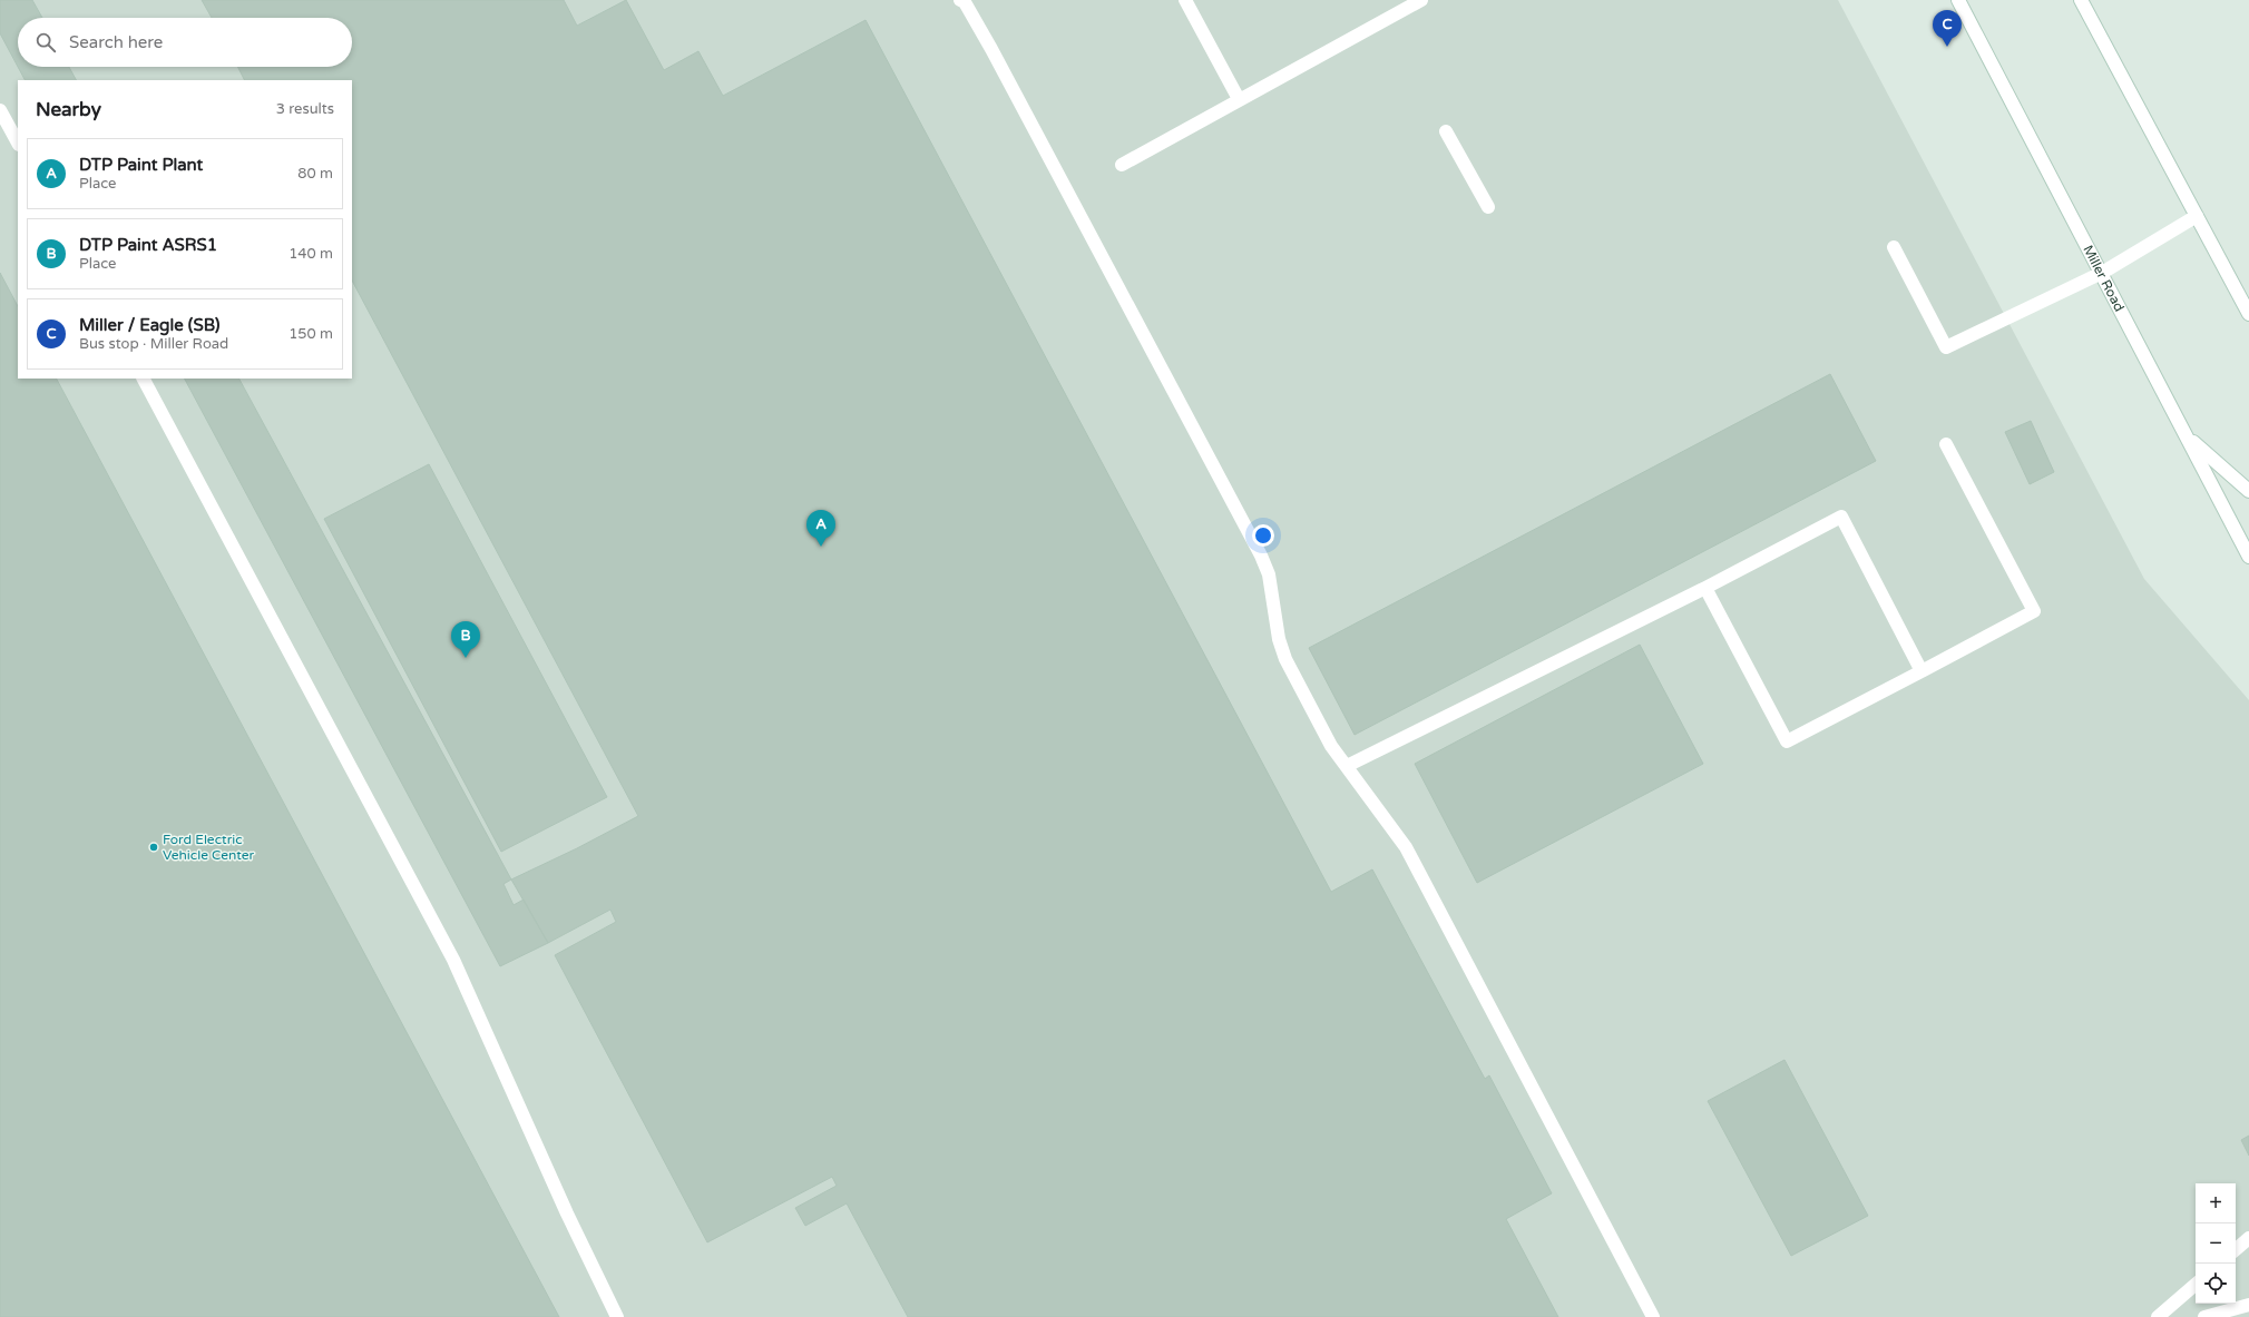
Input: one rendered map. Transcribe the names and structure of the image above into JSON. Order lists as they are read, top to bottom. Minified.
{"streets":{"main road":["Miller Road"]},"places":["Ford Electric Vehicle Center"],"page":{"pins":["C","A","B"],"search":"Search here","heading":["Nearby","3 results"],"list":[{"mark":"A","name":"DTP Paint Plant","note":"Place","value":"80 m"},{"mark":"B","name":"DTP Paint ASRS1","note":"Place","value":"140 m"},{"mark":"C","name":"Miller / Eagle (SB)","note":"Bus stop · Miller Road","value":"150 m"}],"map_buttons":["+","−"]}}
